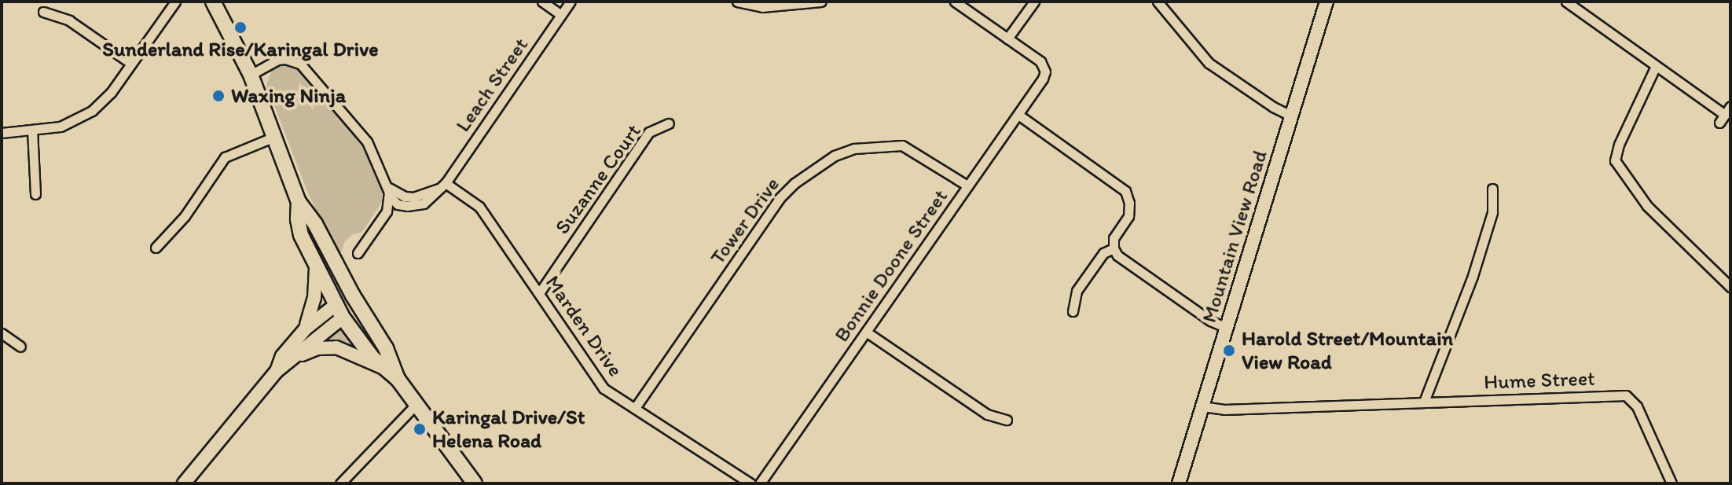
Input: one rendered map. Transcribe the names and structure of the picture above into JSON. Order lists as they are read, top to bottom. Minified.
{"streets":{"street":["Leach Street","Suzanne Court","Tower Drive","Mountain View Road","Bonnie Doone Street","Marden Drive","Hume Street"]},"crossings":[["Leach Street","Marden Drive"],["Suzanne Court","Marden Drive"],["Tower Drive","Bonnie Doone Street"],["Tower Drive","Marden Drive"],["Mountain View Road","Hume Street"]],"places":["Sunderland Rise/Karingal Drive","Waxing Ninja","Harold Street/Mountain View Road","Karingal Drive/St Helena Road"]}
